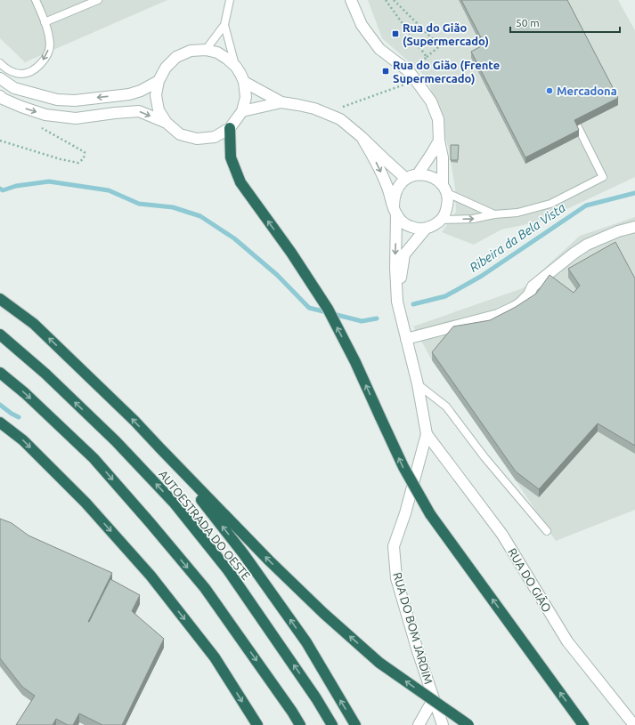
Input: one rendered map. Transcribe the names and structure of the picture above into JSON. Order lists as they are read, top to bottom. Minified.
{"streets":{"highway":["AUTOESTRADA DO OESTE"],"street":["RUA DO GIÃO","RUA DO BOM JARDIM"]},"crossings":[["RUA DO GIÃO","RUA DO BOM JARDIM"]],"water":["Ribeira da Bela Vista"],"places":{"transit":["Rua do Gião (Supermercado)","Rua do Gião (Frente Supermercado)"],"other":["Mercadona"]},"scale_bar":"50 m"}
